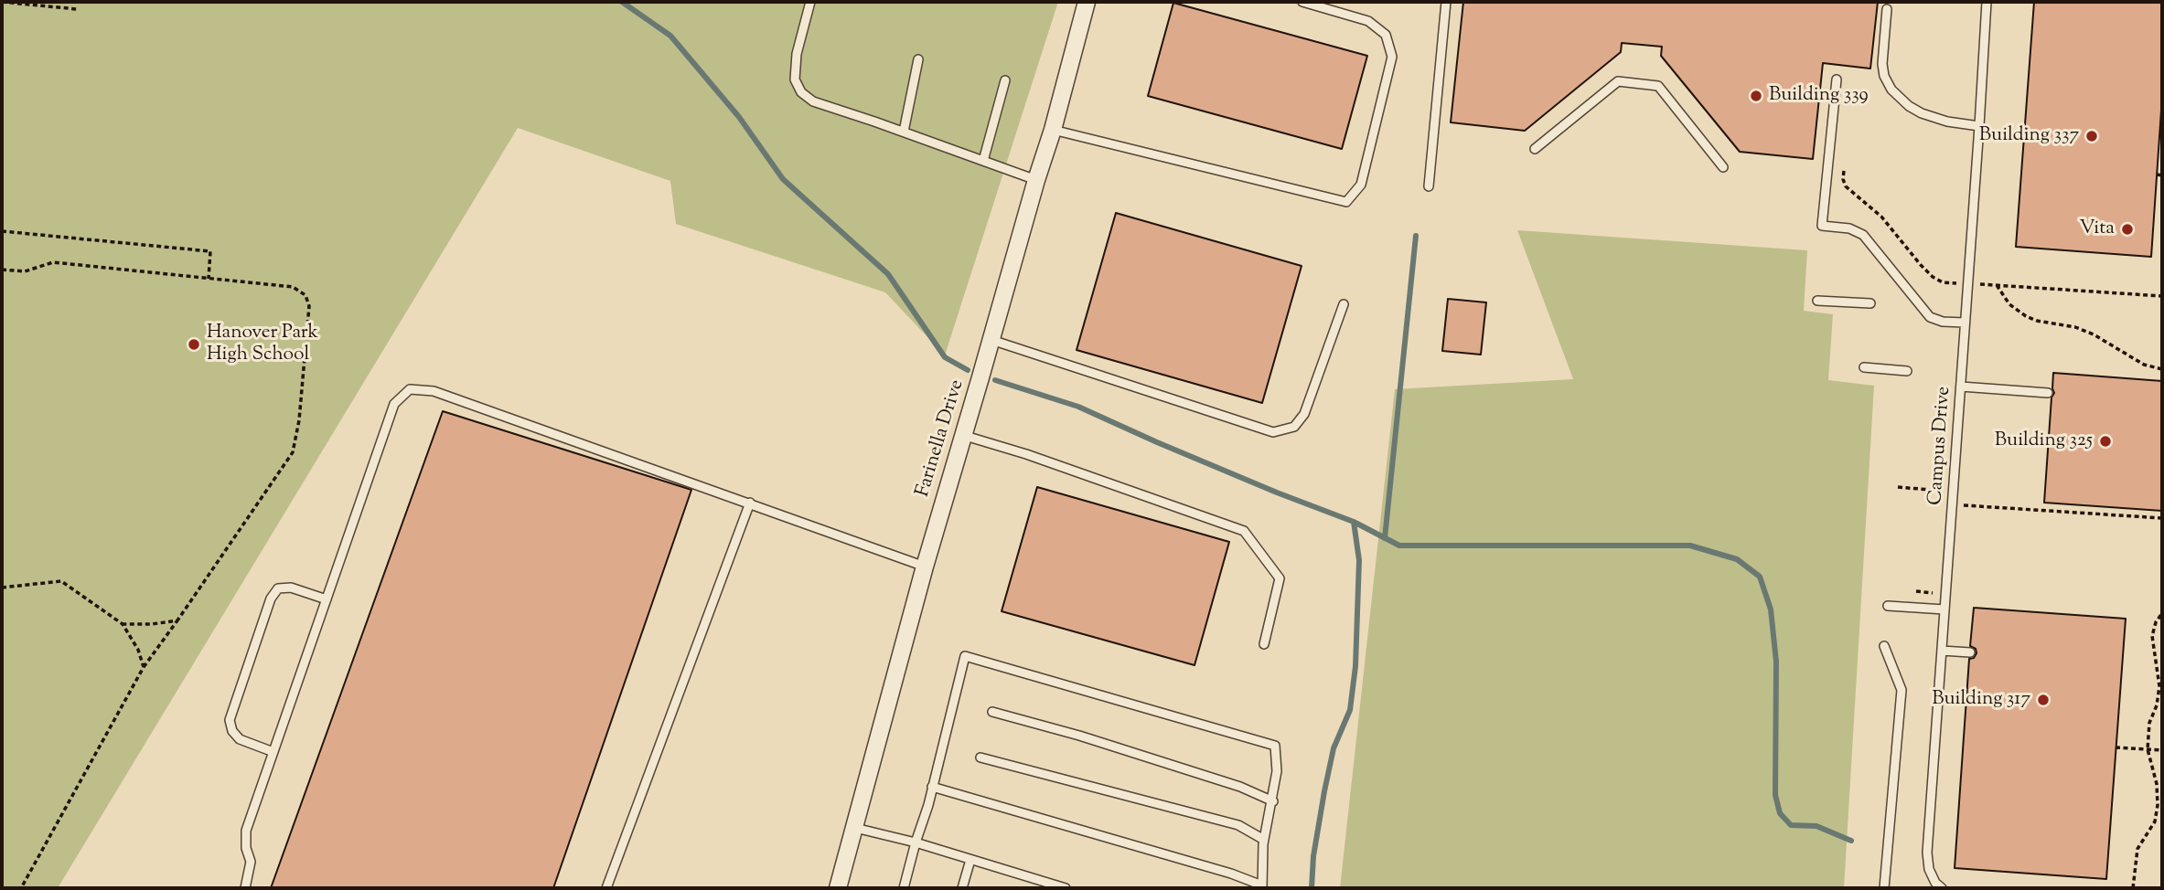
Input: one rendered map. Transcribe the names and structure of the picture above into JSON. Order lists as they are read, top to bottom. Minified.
{"streets":{"street":["Farinella Drive"],"lane":["Campus Drive"]},"places":["Building 339","Building 337","Vita","Hanover Park High School","Building 325","Building 317"]}
